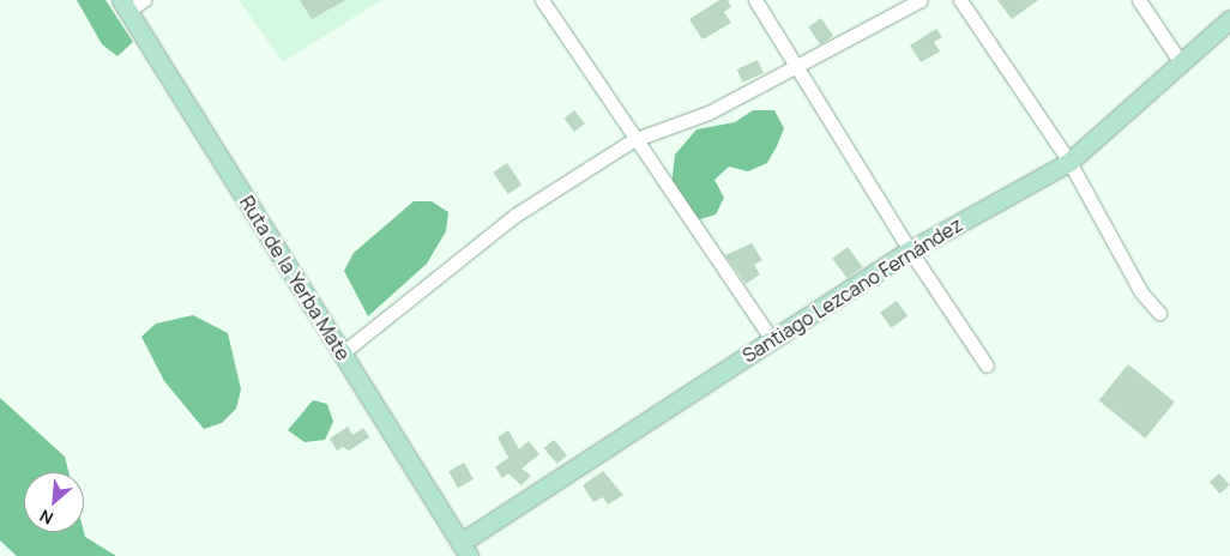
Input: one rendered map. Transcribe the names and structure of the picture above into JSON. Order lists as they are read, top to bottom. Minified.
{"streets":{"street":["Ruta de la Yerba Mate","Santiago Lezcano Fernández"]},"crossings":[["Ruta de la Yerba Mate","Santiago Lezcano Fernández"]],"north":"bottom left"}
